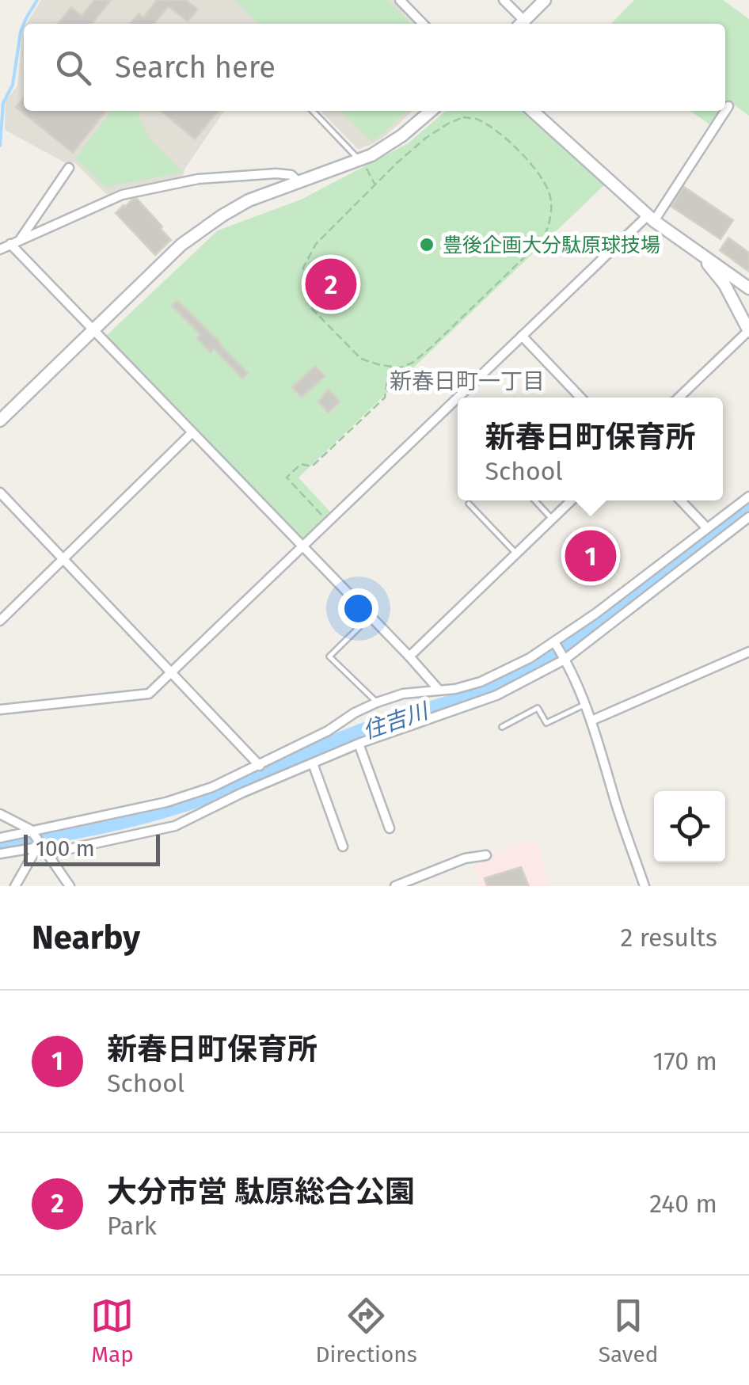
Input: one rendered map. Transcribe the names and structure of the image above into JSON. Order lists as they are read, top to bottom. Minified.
{"districts":["新春日町一丁目"],"water":["住吉川"],"places":["豊後企画大分駄原球技場"],"scale_bar":"100 m","page":{"search":"Search here","pins":["2","1"],"popup":["新春日町保育所","School"],"scale":"100 m","heading":["Nearby","2 results"],"list":[{"mark":"1","name":"新春日町保育所","note":"School","value":"170 m"},{"mark":"2","name":"大分市営 駄原総合公園","note":"Park","value":"240 m"}],"nav":["Map","Directions","Saved"]}}
